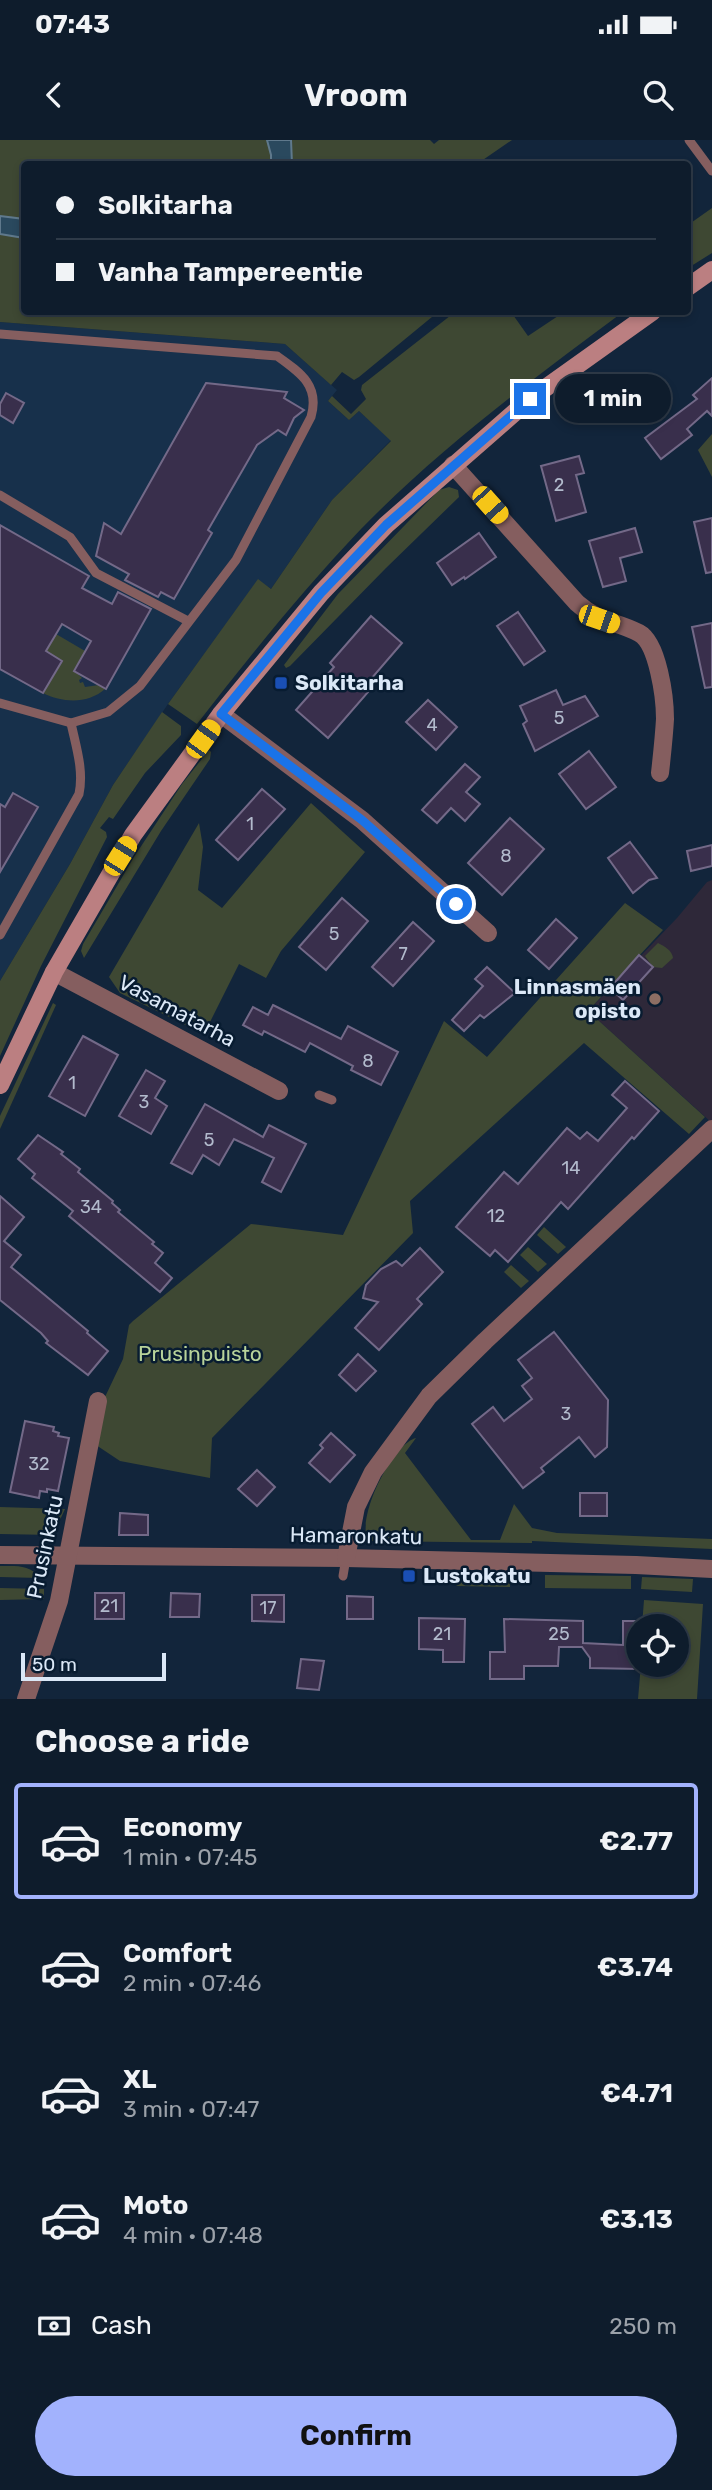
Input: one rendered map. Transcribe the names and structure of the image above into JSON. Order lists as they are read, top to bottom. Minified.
{"streets":{"street":["Vasamatarha","Hamaronkatu","Prusinkatu"]},"crossings":[["Hamaronkatu","Prusinkatu"]],"parks":["Prusinpuisto"],"places":{"transit":["Solkitarha","Lustokatu"],"other":["Linnasmäen opisto"]},"house_numbers":["2","5","4","1","8","5","7","8","1","3","5","14","34","12","3","32","21","17","21","25"],"scale_bar":"50 m","page":{"status":"07:43","header":"Vroom","banner":["Solkitarha","Vanha Tampereentie"],"bubble":"1 min","scale":"50 m","heading":"Choose a ride","list":[{"name":"Economy","note":"1 min · 07:45","value":"€2.77"},{"name":"Comfort","note":"2 min · 07:46","value":"€3.74"},{"name":"XL","note":"3 min · 07:47","value":"€4.71"},{"name":"Moto","note":"4 min · 07:48","value":"€3.13"}],"pay":["Cash","250 m"],"buttons":"Confirm"}}
